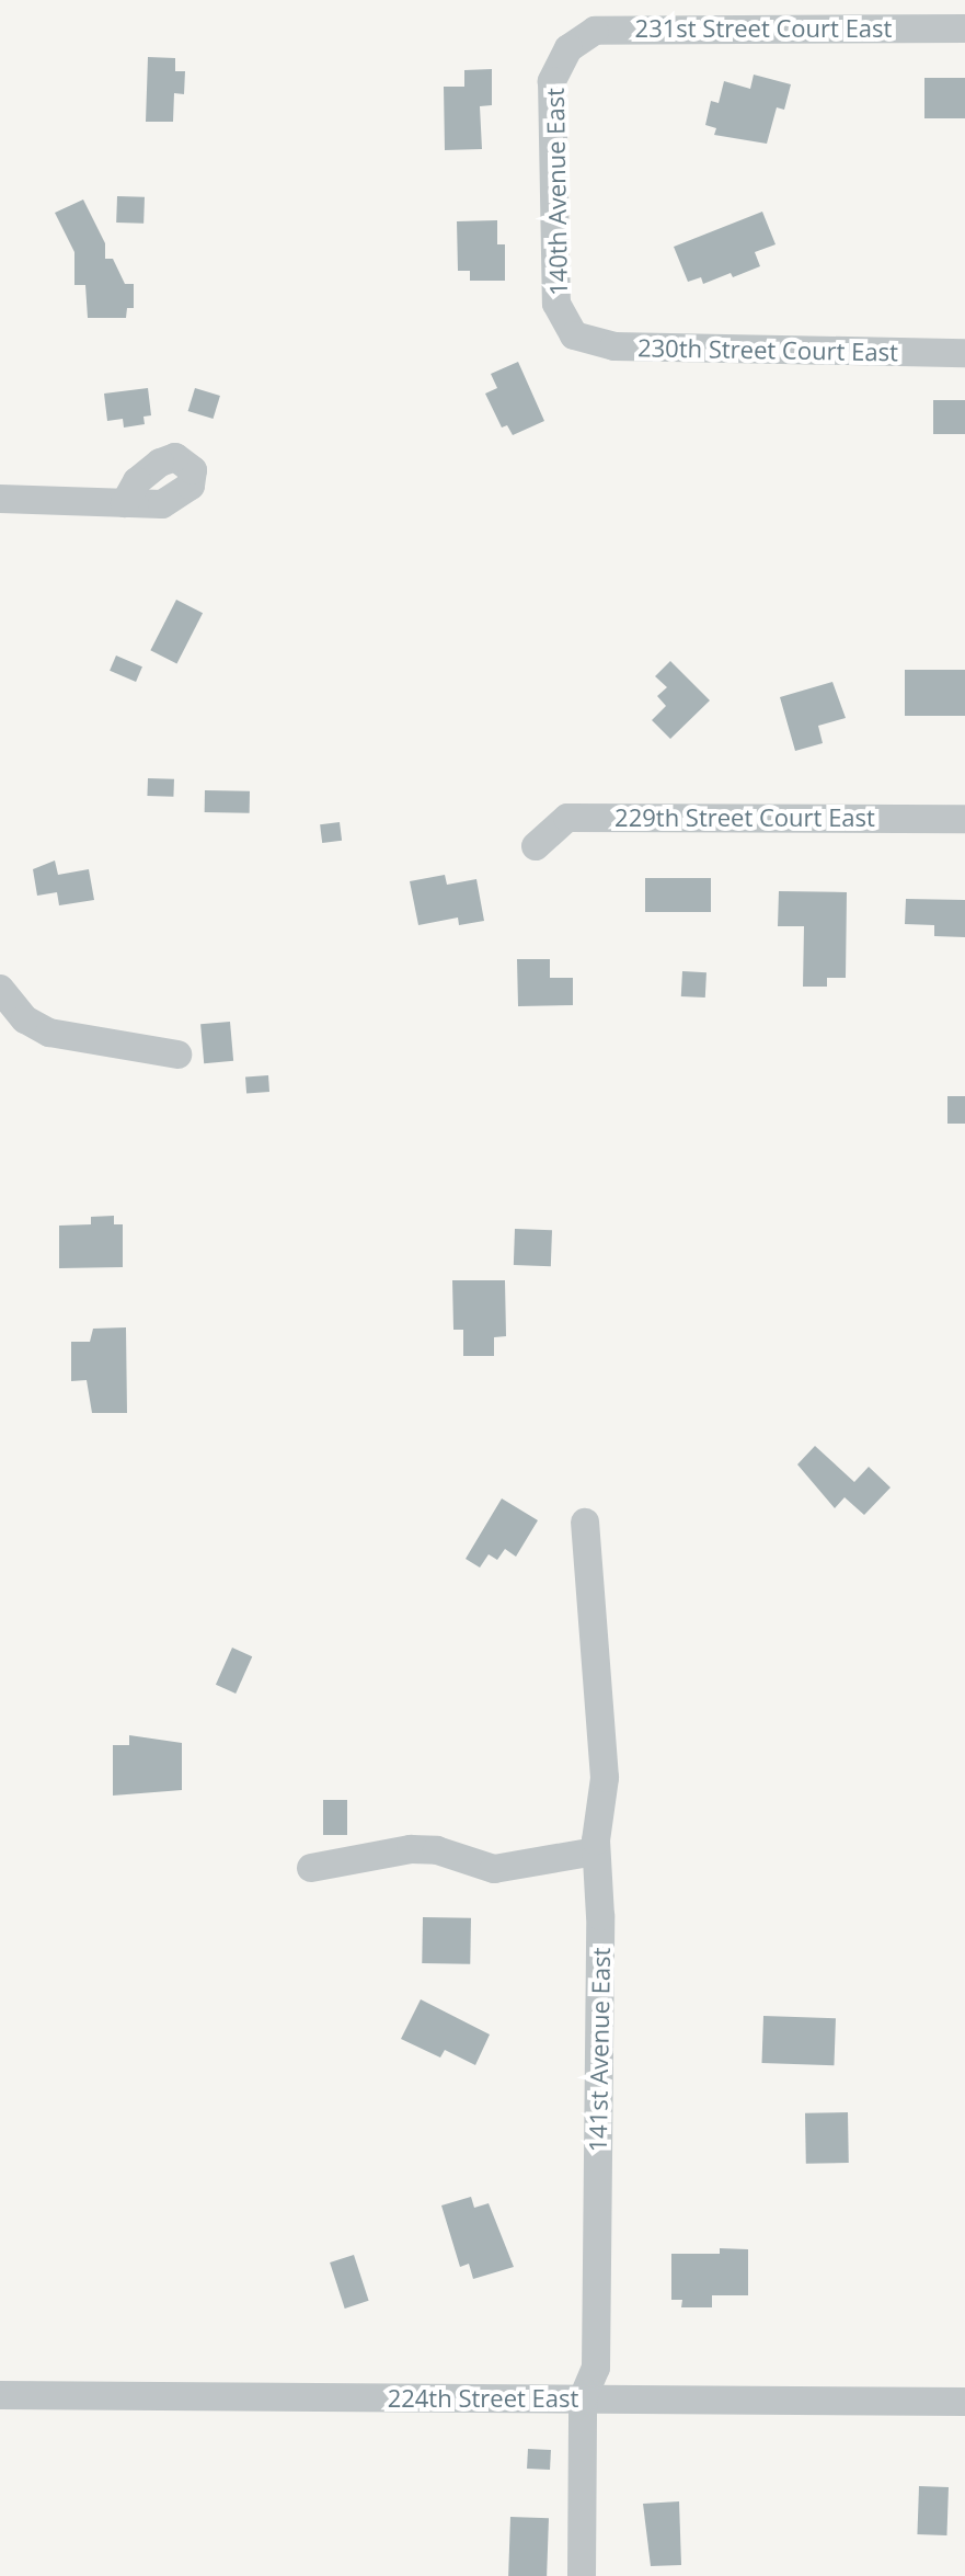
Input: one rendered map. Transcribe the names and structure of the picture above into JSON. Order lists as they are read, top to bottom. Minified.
{"streets":{"street":["231st Street Court East","140th Avenue East","230th Street Court East","229th Street Court East","141st Avenue East","224th Street East"]},"crossings":[["231st Street Court East","140th Avenue East"],["140th Avenue East","230th Street Court East"],["141st Avenue East","224th Street East"]]}
